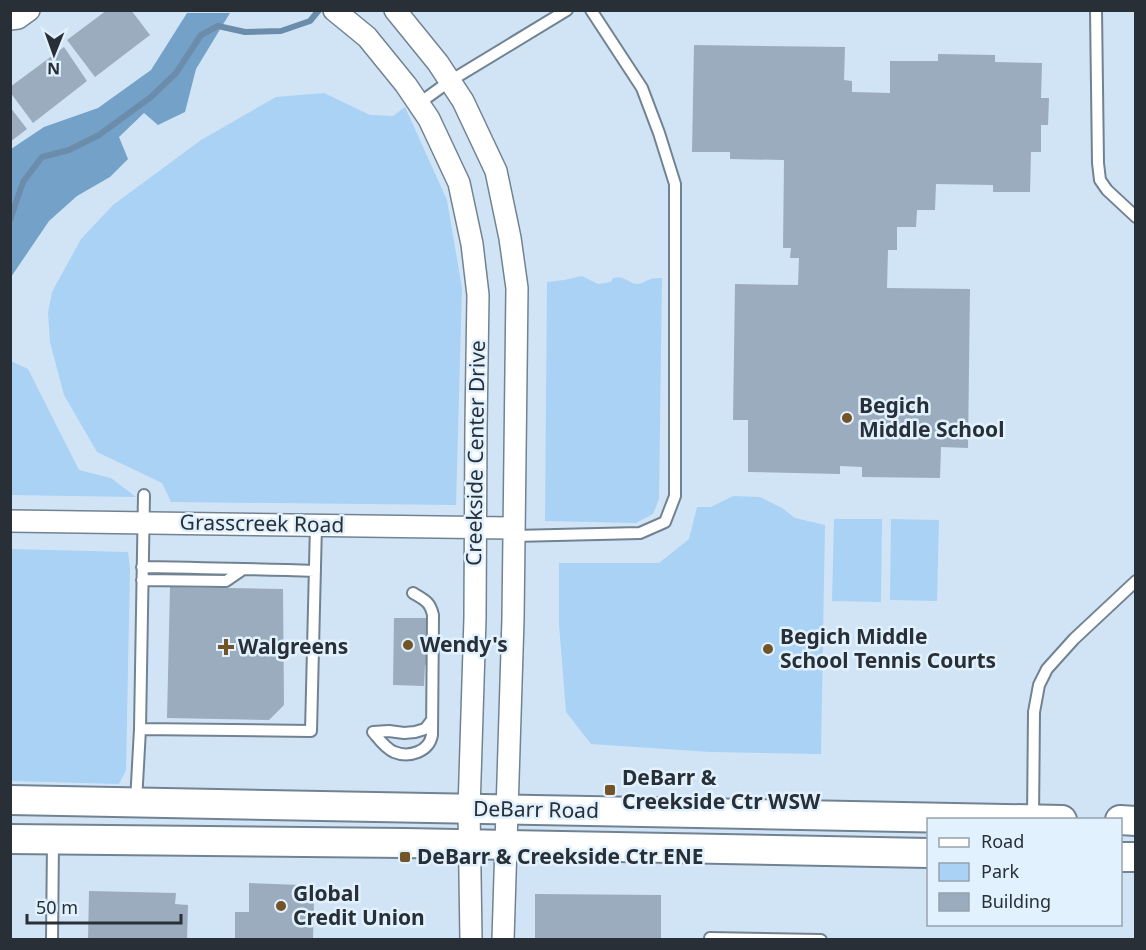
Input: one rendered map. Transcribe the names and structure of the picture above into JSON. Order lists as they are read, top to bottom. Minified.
{"streets":{"main road":["DeBarr Road"],"street":["Creekside Center Drive","Grasscreek Road"]},"crossings":[["Creekside Center Drive","Grasscreek Road"],["Creekside Center Drive","DeBarr Road"]],"places":{"other":["Begich Middle School","Wendy's","Begich Middle School Tennis Courts","Global Credit Union"],"health":["Walgreens"],"transit":["DeBarr & Creekside Ctr WSW","DeBarr & Creekside Ctr ENE"]},"legend":["Road","Park","Building"],"scale_bar":"50 m","north":"bottom"}
